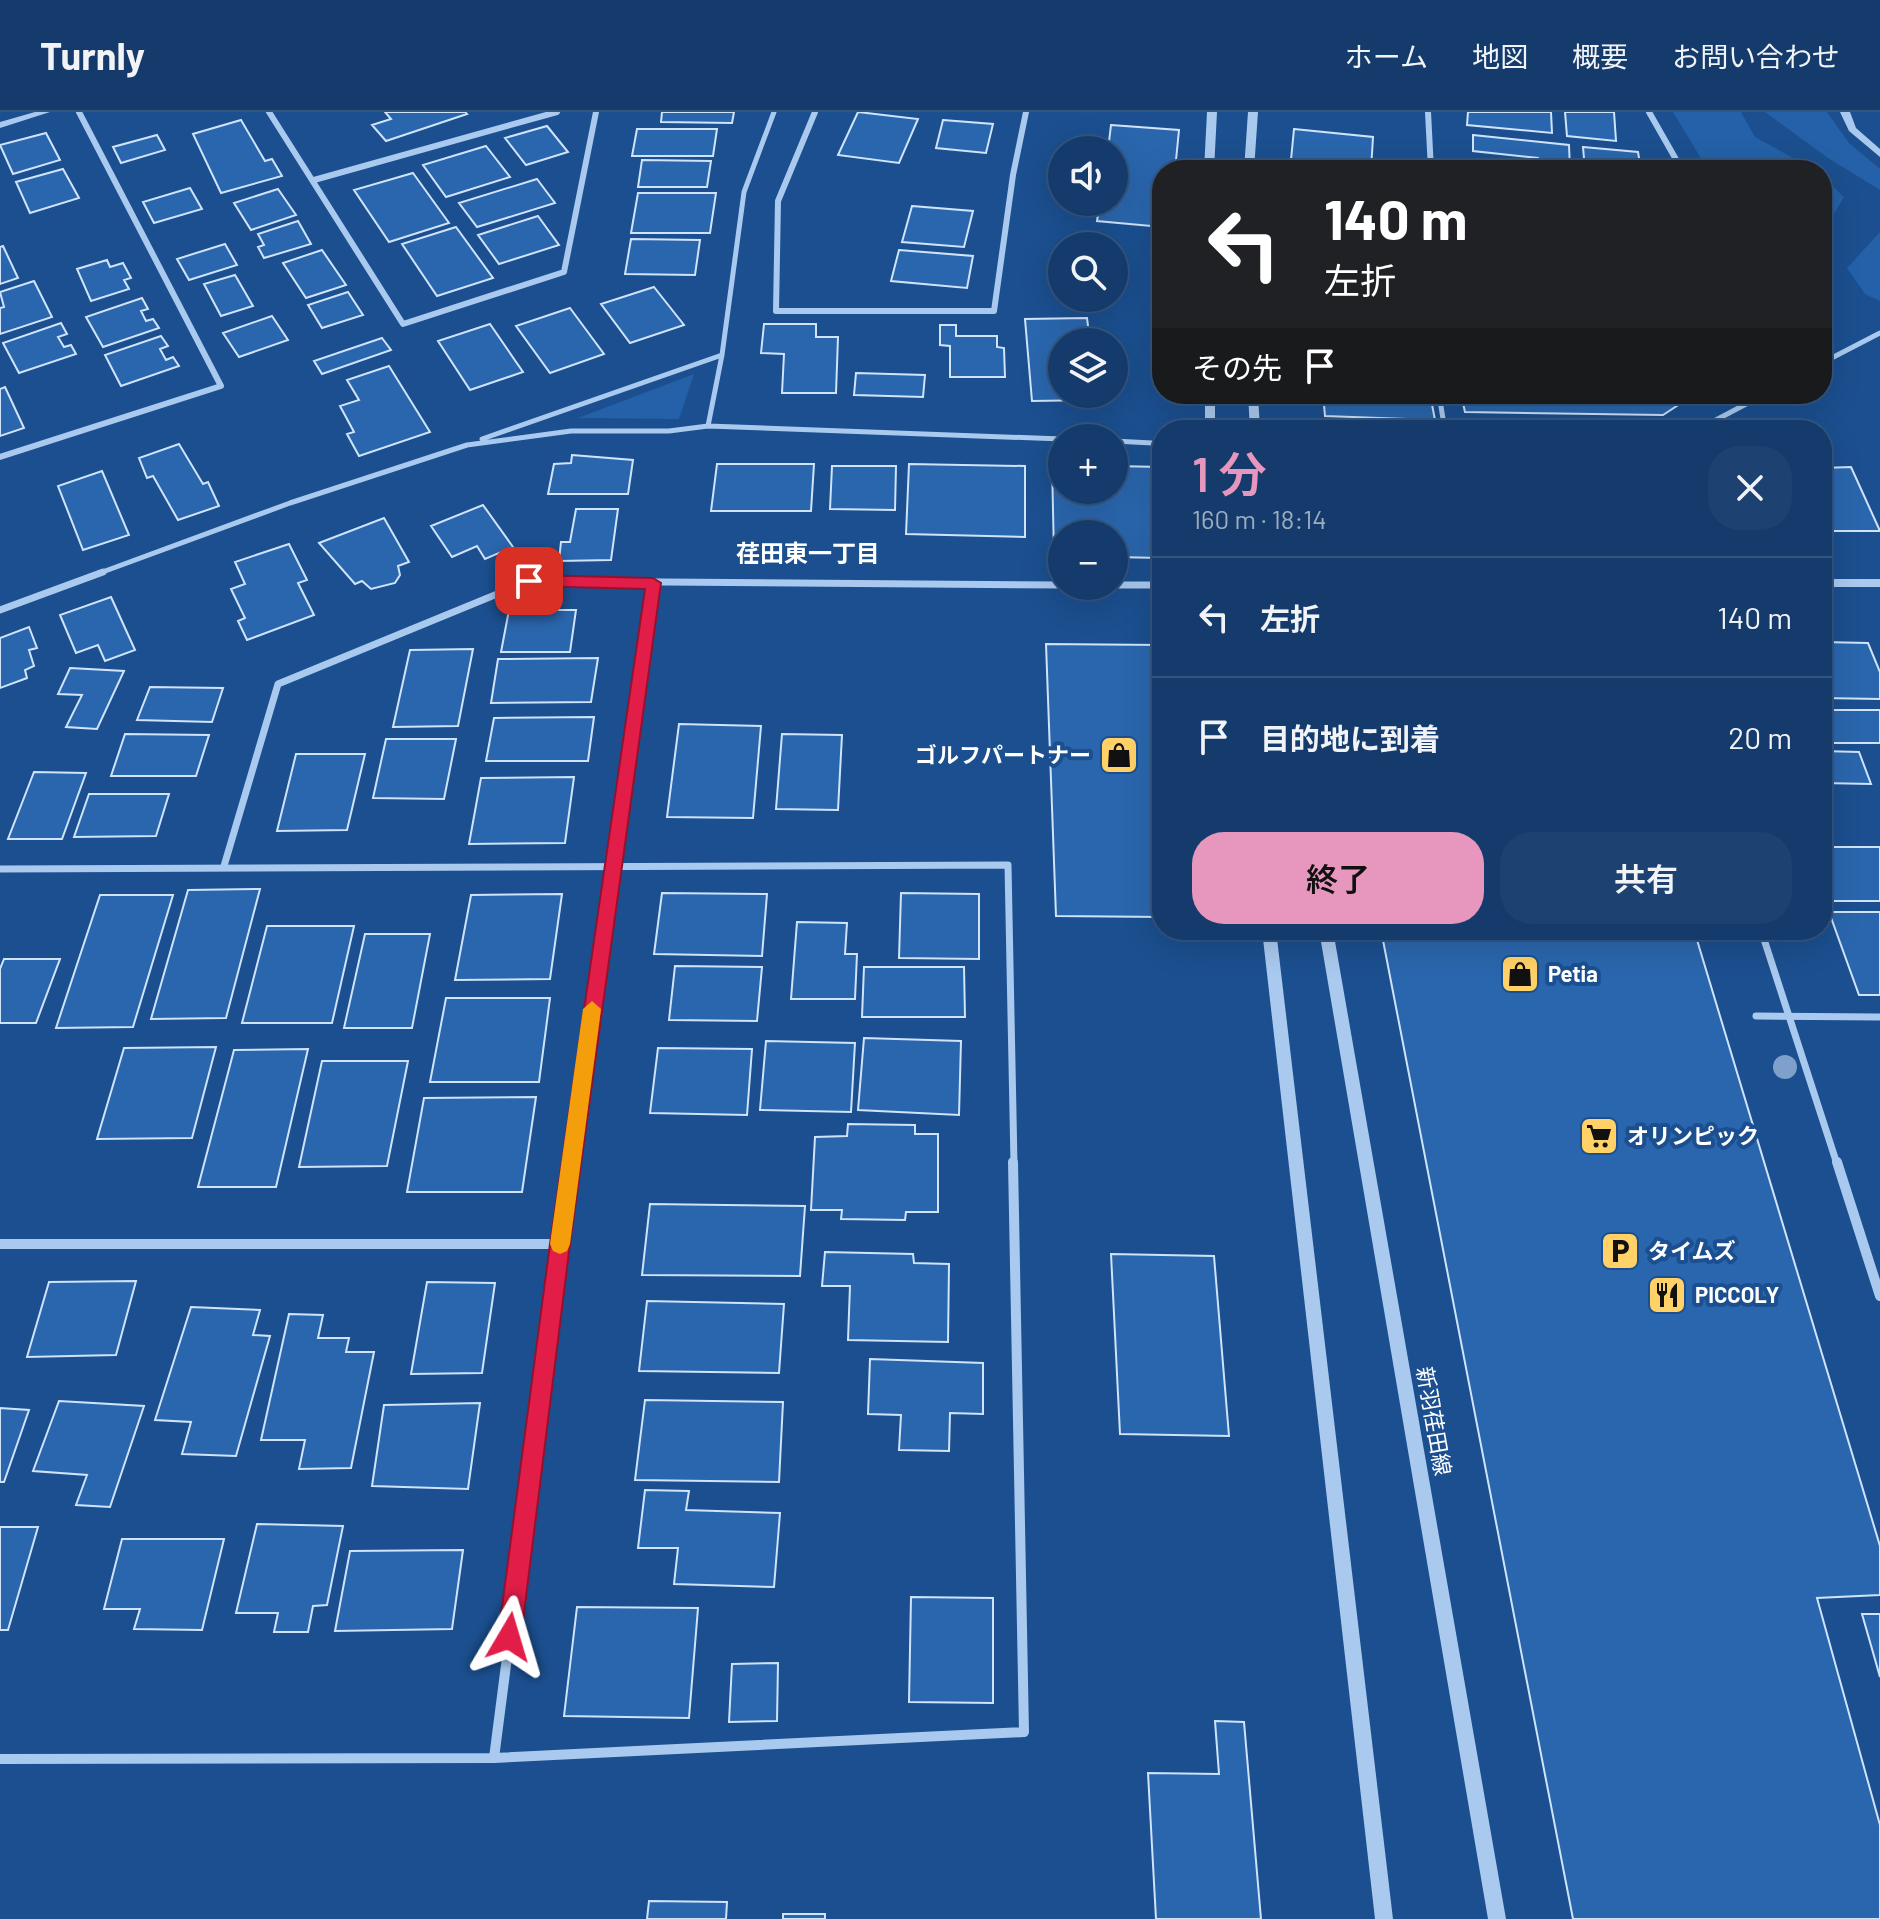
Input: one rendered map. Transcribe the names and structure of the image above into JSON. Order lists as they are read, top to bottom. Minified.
{"streets":{"street":["新羽荏田線"]},"districts":["荏田東一丁目"],"places":{"shop":["ゴルフパートナー","Petia"],"supermarket":["オリンピック"],"parking":["タイムズ"],"restaurant":["PICCOLY"]},"page":{"header":"Turnly","nav":["ホーム","地図","概要","お問い合わせ"],"map_buttons":["+","−"],"turn":["140 m","左折"],"then":"その先","heading":["1 分","160 m · 18:14"],"list":[{"name":"左折","value":"140 m"},{"name":"目的地に到着","value":"20 m"}],"buttons":["終了","共有"]}}
